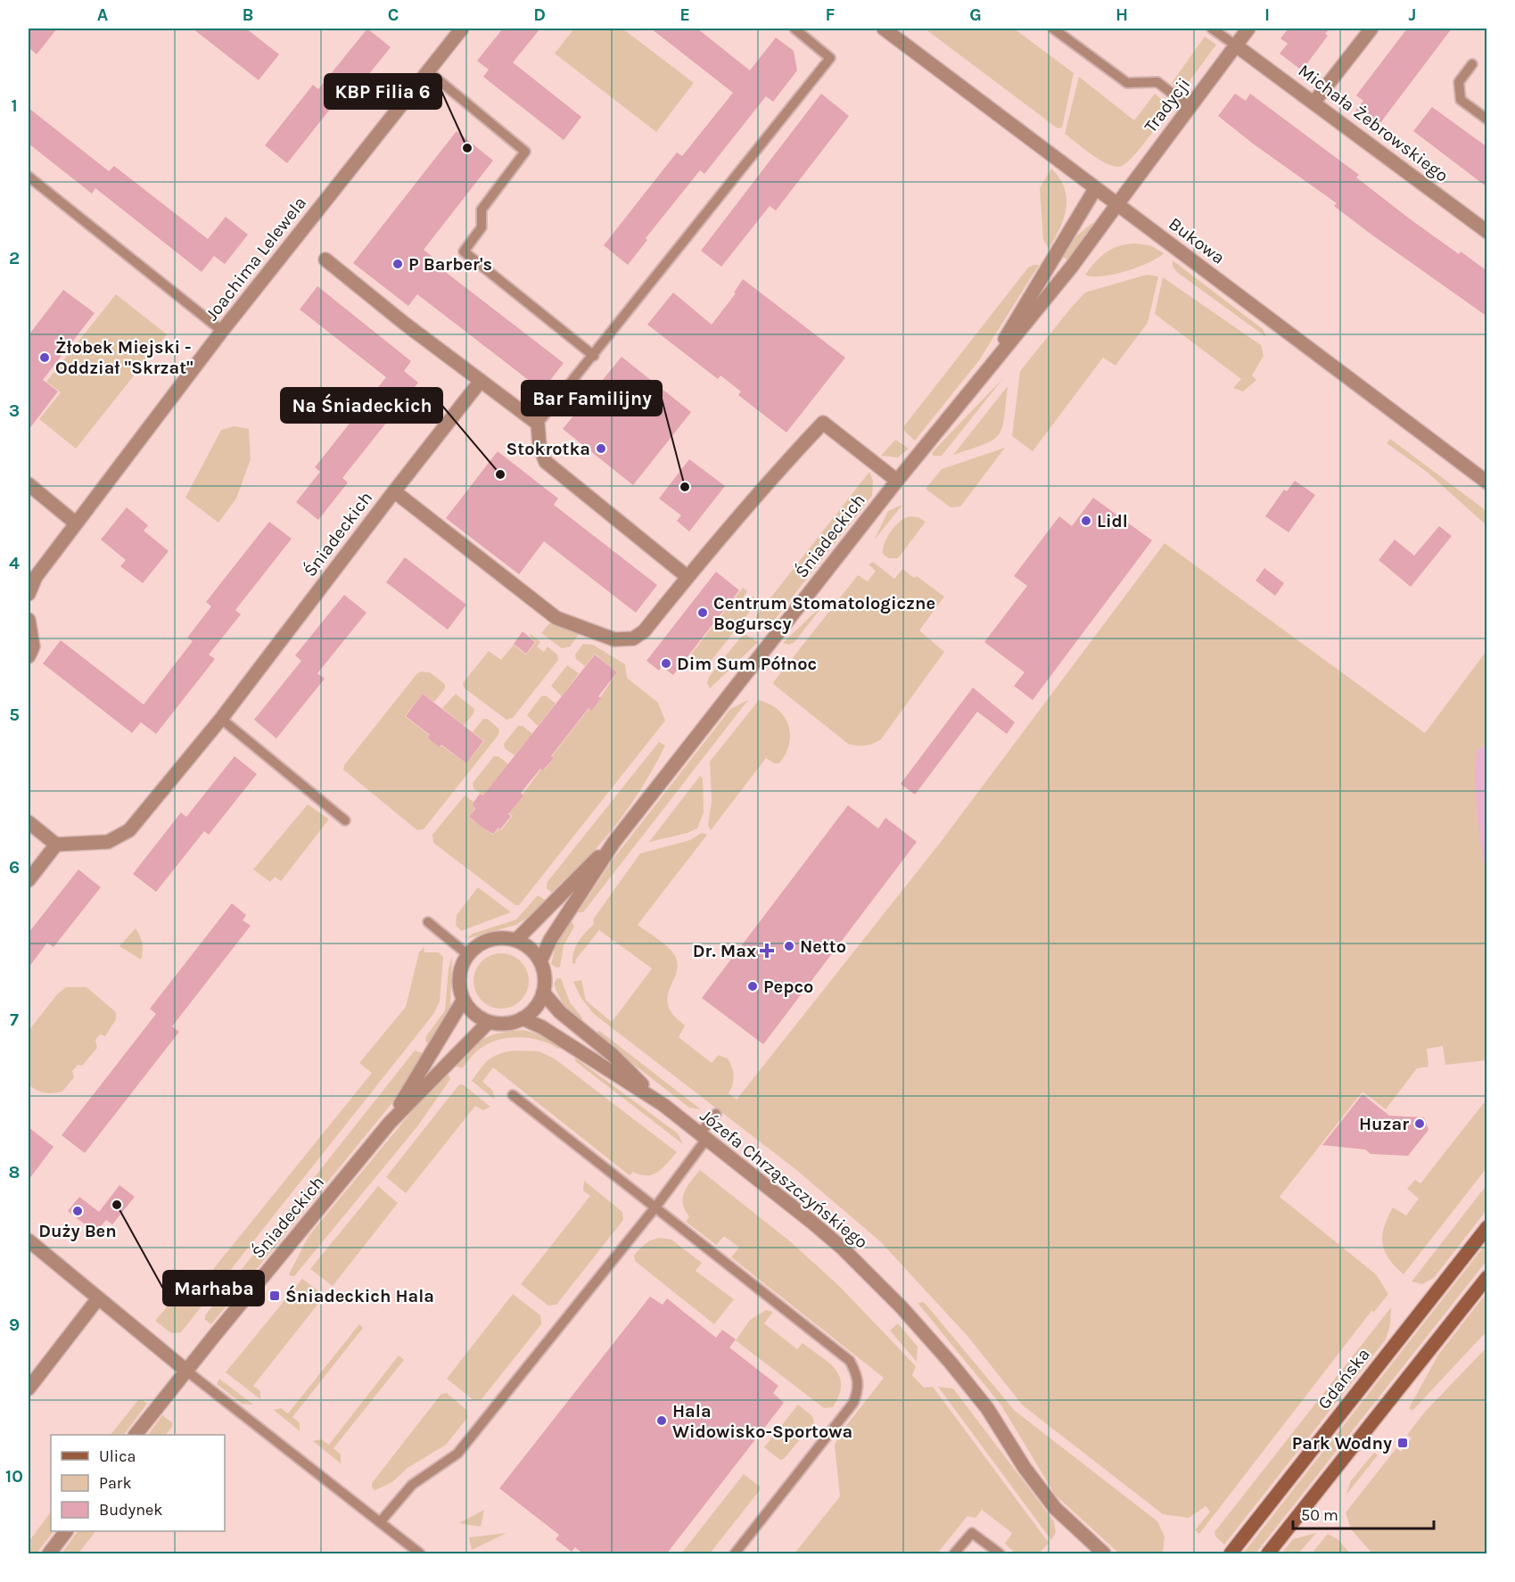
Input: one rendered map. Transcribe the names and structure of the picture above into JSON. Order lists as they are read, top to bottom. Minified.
{"streets":{"main road":["Gdańska"],"street":["Tradycji","Michała Żebrowskiego","Bukowa","Joachima Lelewela","Śniadeckich","Józefa Chrząszczyńskiego"]},"crossings":[["Tradycji","Michała Żebrowskiego"],["Tradycji","Bukowa"],["Tradycji","Śniadeckich"],["Bukowa","Śniadeckich"],["Śniadeckich","Józefa Chrząszczyńskiego"]],"places":{"other":["KBP Filia 6","P Barber's","Żłobek Miejski - Oddział \"Skrzat\"","Stokrotka","Na Śniadeckich","Bar Familijny","Lidl","Centrum Stomatologiczne Bogurscy","Dim Sum Północ","Netto","Pepco","Huzar","Marhaba","Duży Ben","Hala Widowisko-Sportowa"],"health":["Dr. Max"],"transit":["Śniadeckich Hala","Park Wodny"]},"legend":["Ulica","Park","Budynek"],"scale_bar":"50 m","grid":{"columns":["A","B","C","D","E","F","G","H","I","J"],"rows":["1","2","3","4","5","6","7","8","9","10"]}}
